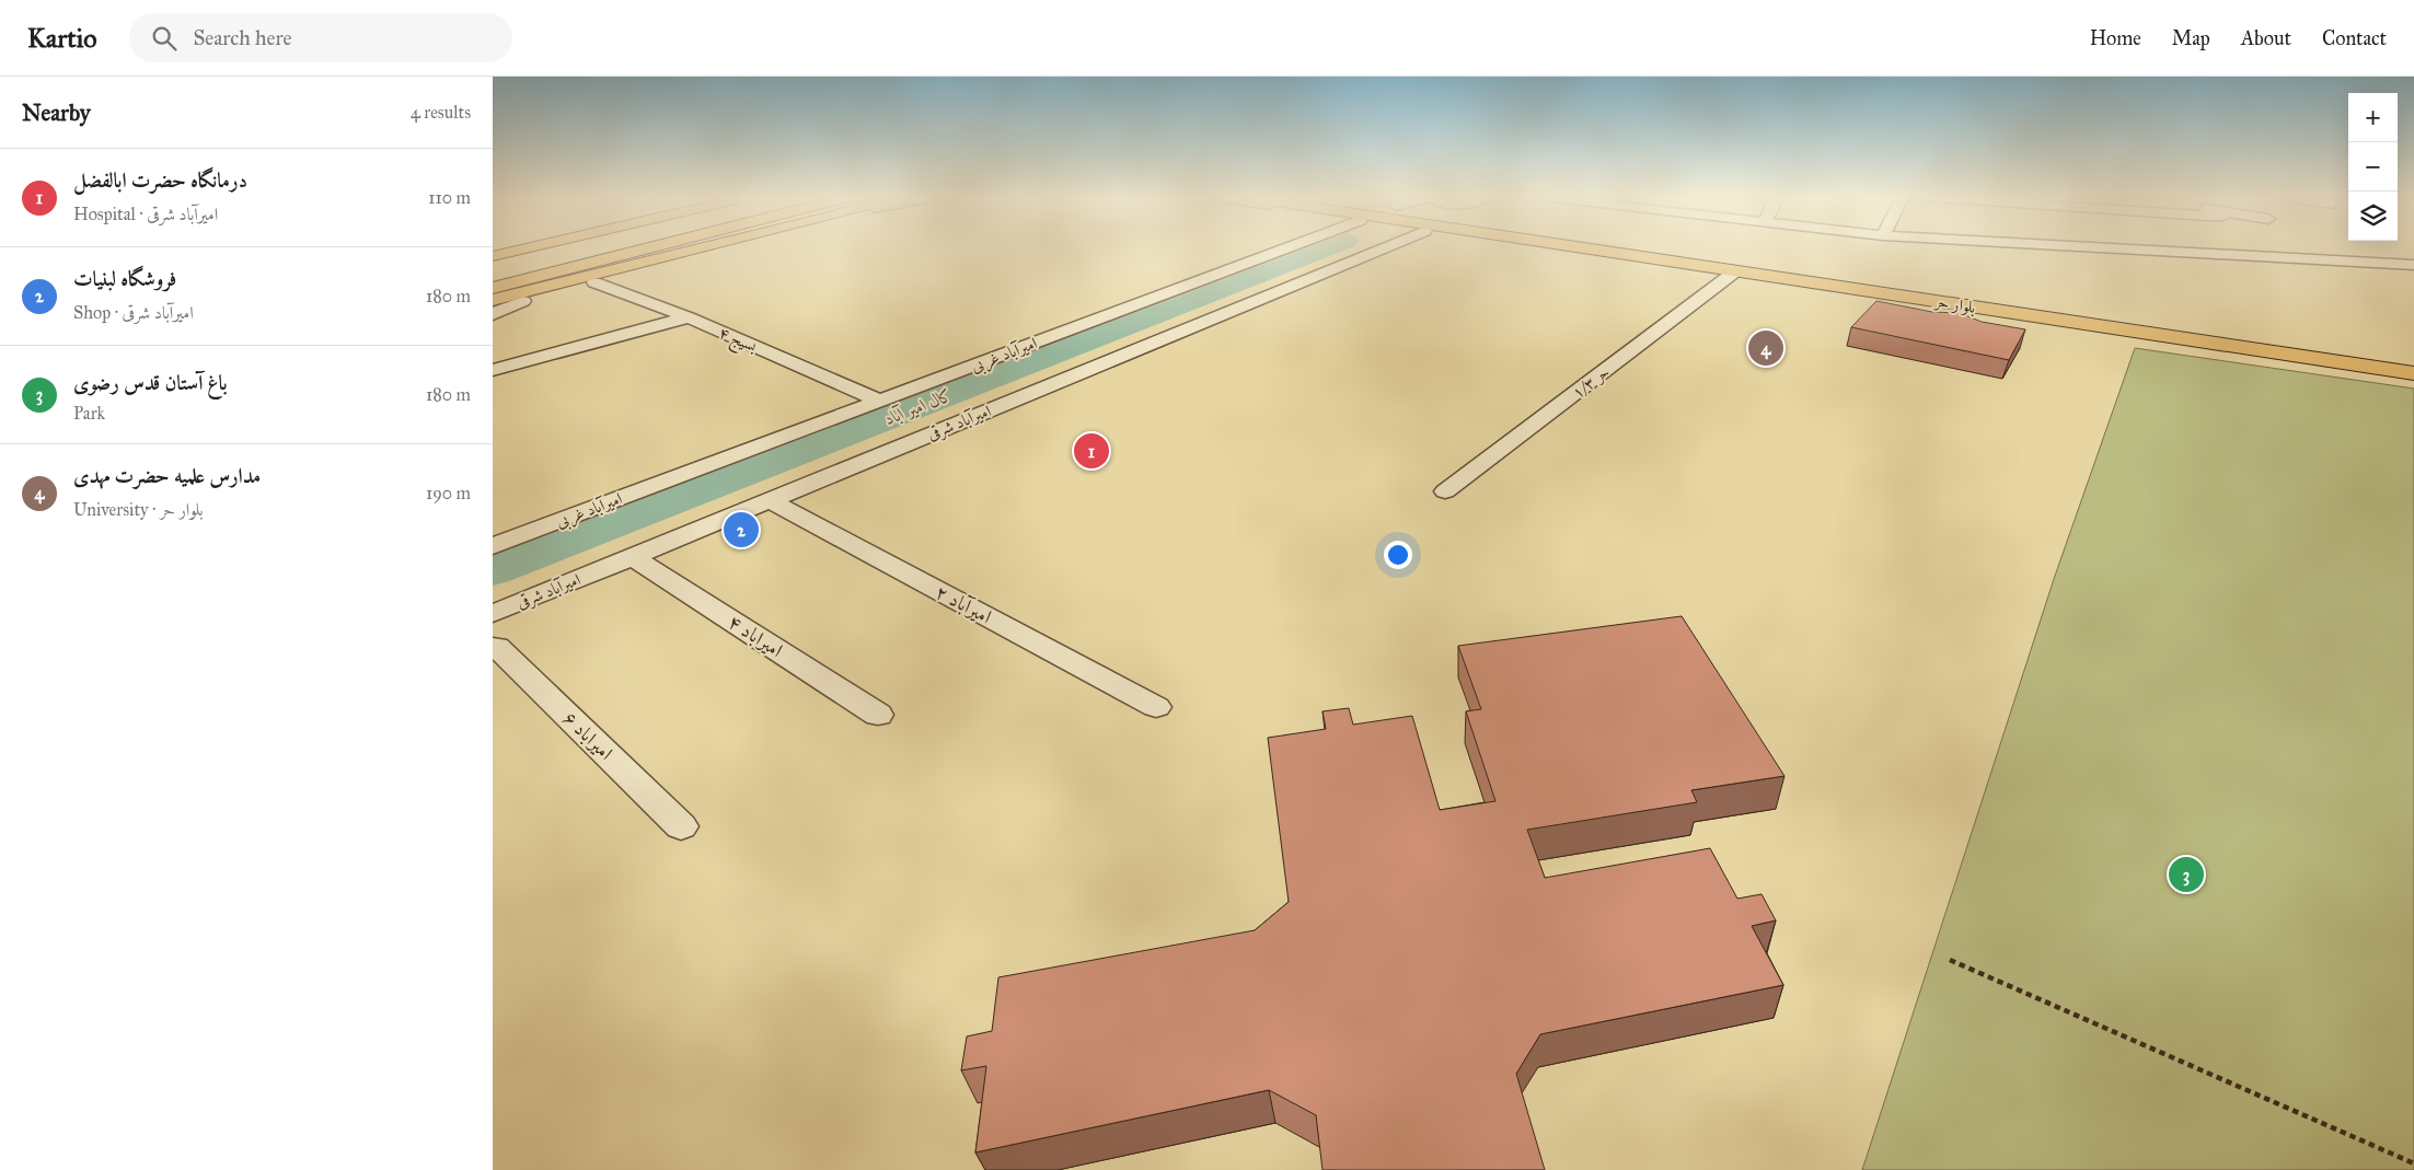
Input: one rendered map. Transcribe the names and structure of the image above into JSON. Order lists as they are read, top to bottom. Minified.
{"streets":{"main road":["بلوار حر"],"street":["بسیج ۴","امیرآباد غربی","حر ۱/۳","امیرآباد شرقی","امیرآباد ۲","امیراباد ۴","امیراباد ۶"]},"crossings":[["بلوار حر","حر ۱/۳"],["بسیج ۴","امیرآباد غربی"],["امیرآباد شرقی","امیرآباد ۲"],["امیرآباد شرقی","امیراباد ۴"]],"water":["کال امیر آباد"],"page":{"header":"Kartio","search":"Search here","nav":["Home","Map","About","Contact"],"heading":["Nearby","4 results"],"map_buttons":["+","−"],"list":[{"mark":"1","name":"درمانگاه حضرت ابالفضل","note":"Hospital · امیرآباد شرقی","value":"110 m"},{"mark":"2","name":"فروشگاه لبنیات","note":"Shop · امیرآباد شرقی","value":"180 m"},{"mark":"3","name":"باغ آستان قدس رضوی","note":"Park","value":"180 m"},{"mark":"4","name":"مدارس علمیه حضرت مهدی","note":"University · بلوار حر","value":"190 m"}],"pins":["4","1","2","3"]}}
